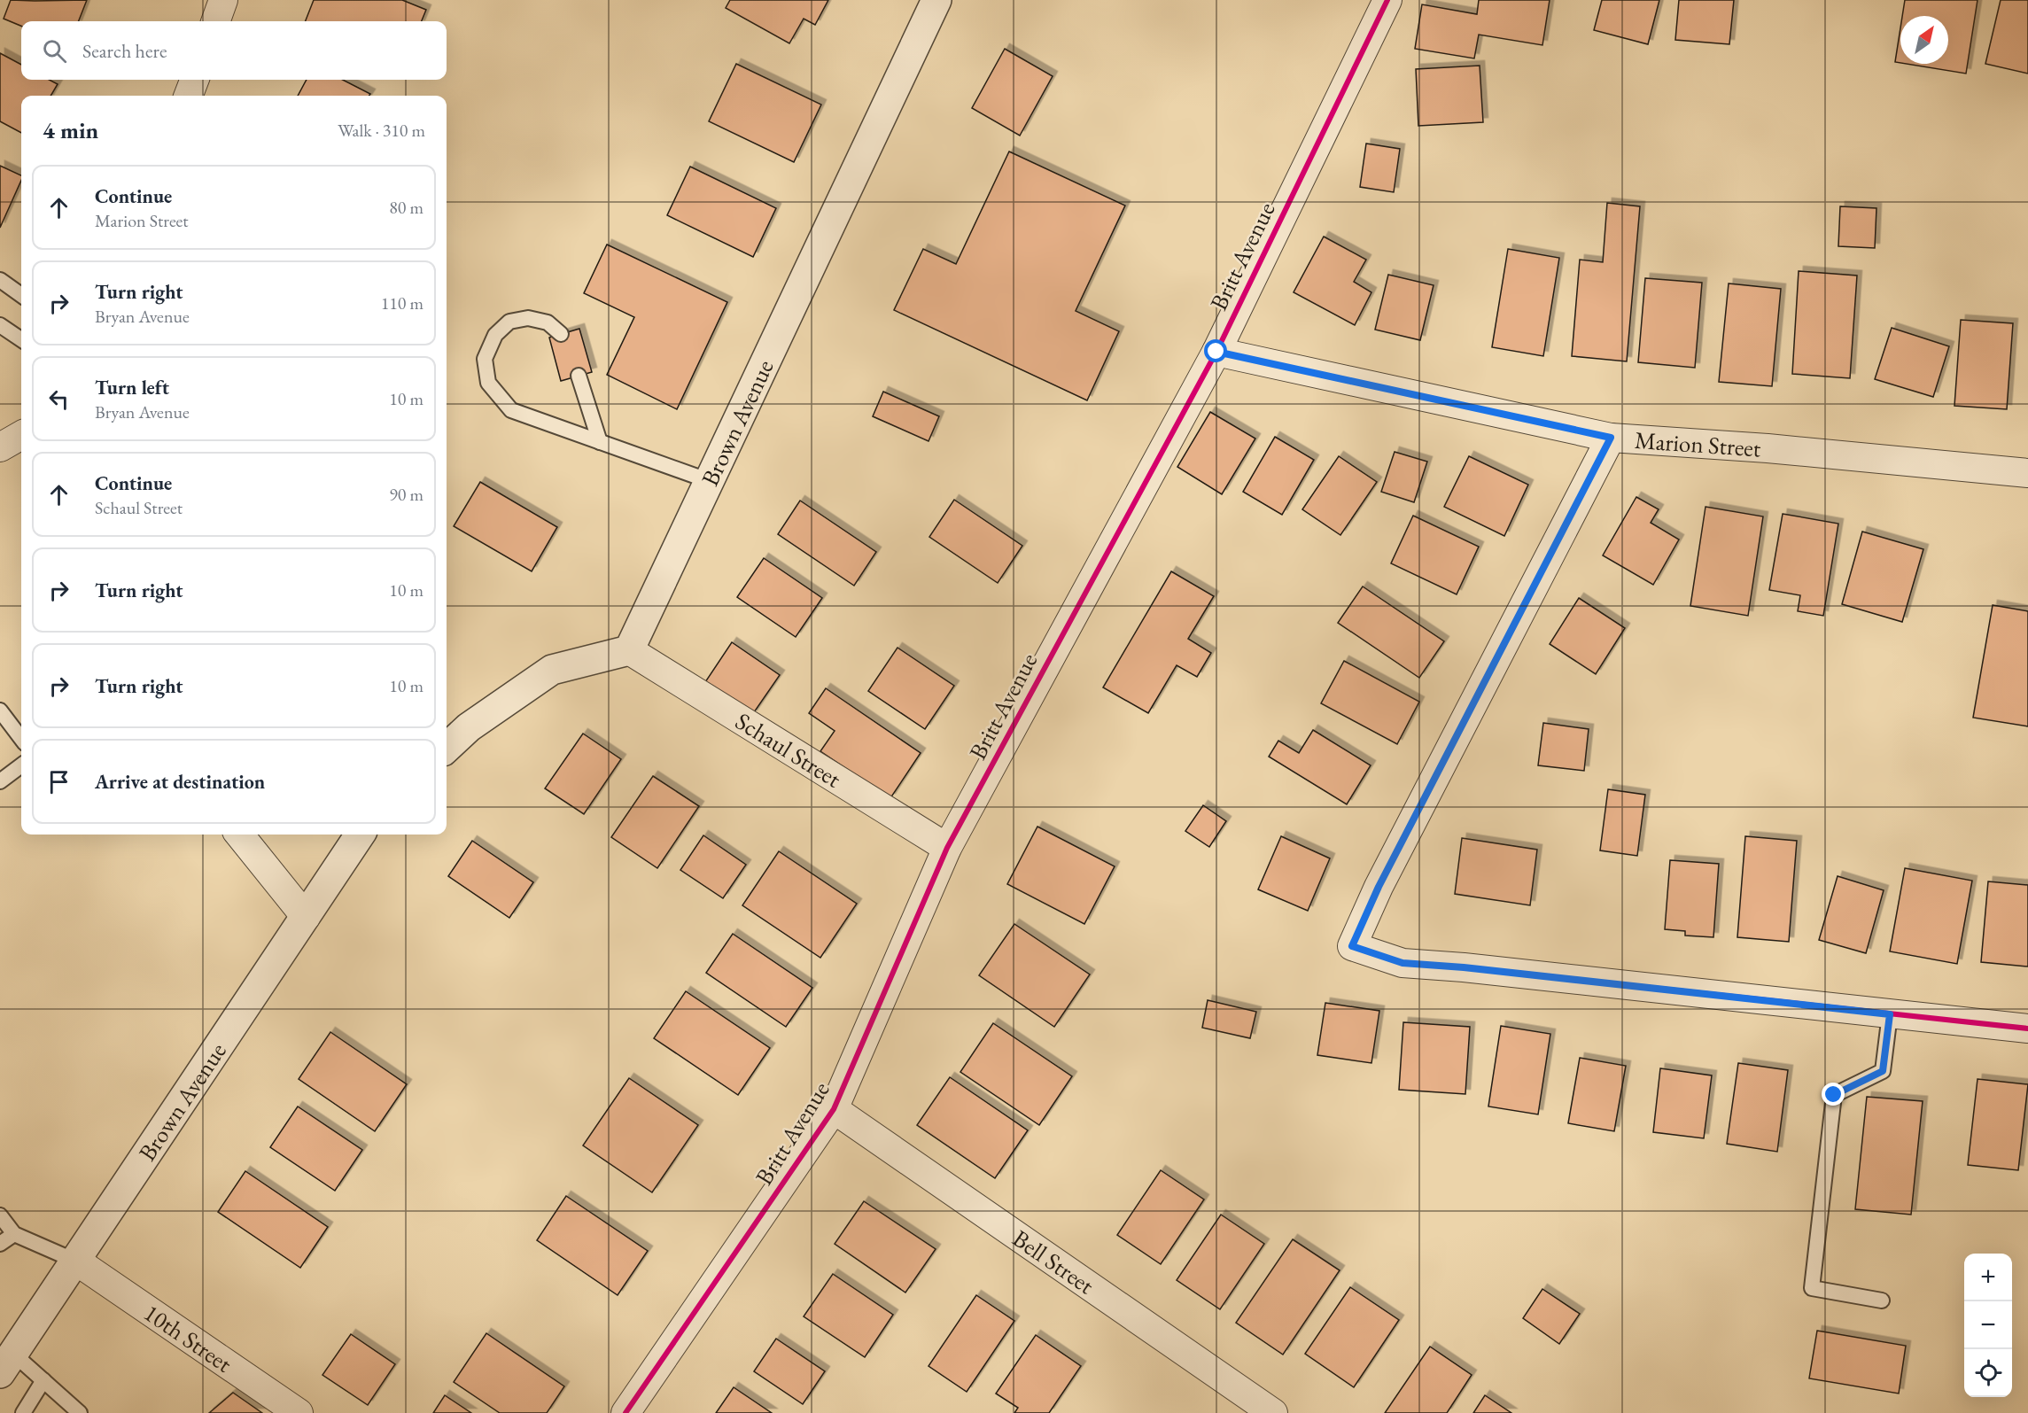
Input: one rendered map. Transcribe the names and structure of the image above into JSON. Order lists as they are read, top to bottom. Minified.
{"streets":{"street":["Britt Avenue","Brown Avenue","Marion Street","Schaul Street","Bell Street","10th Street"]},"crossings":[["Britt Avenue","Marion Street"],["Britt Avenue","Schaul Street"],["Britt Avenue","Bell Street"],["Brown Avenue","Schaul Street"],["Brown Avenue","10th Street"]],"north":"top right","page":{"search":"Search here","heading":["4 min","Walk · 310 m"],"list":[["Continue","Marion Street","80 m"],["Turn right","Bryan Avenue","110 m"],["Turn left","Bryan Avenue","10 m"],["Continue","Schaul Street","90 m"],["Turn right","10 m"],["Turn right","10 m"],"Arrive at destination"],"map_buttons":["+","−"]}}
